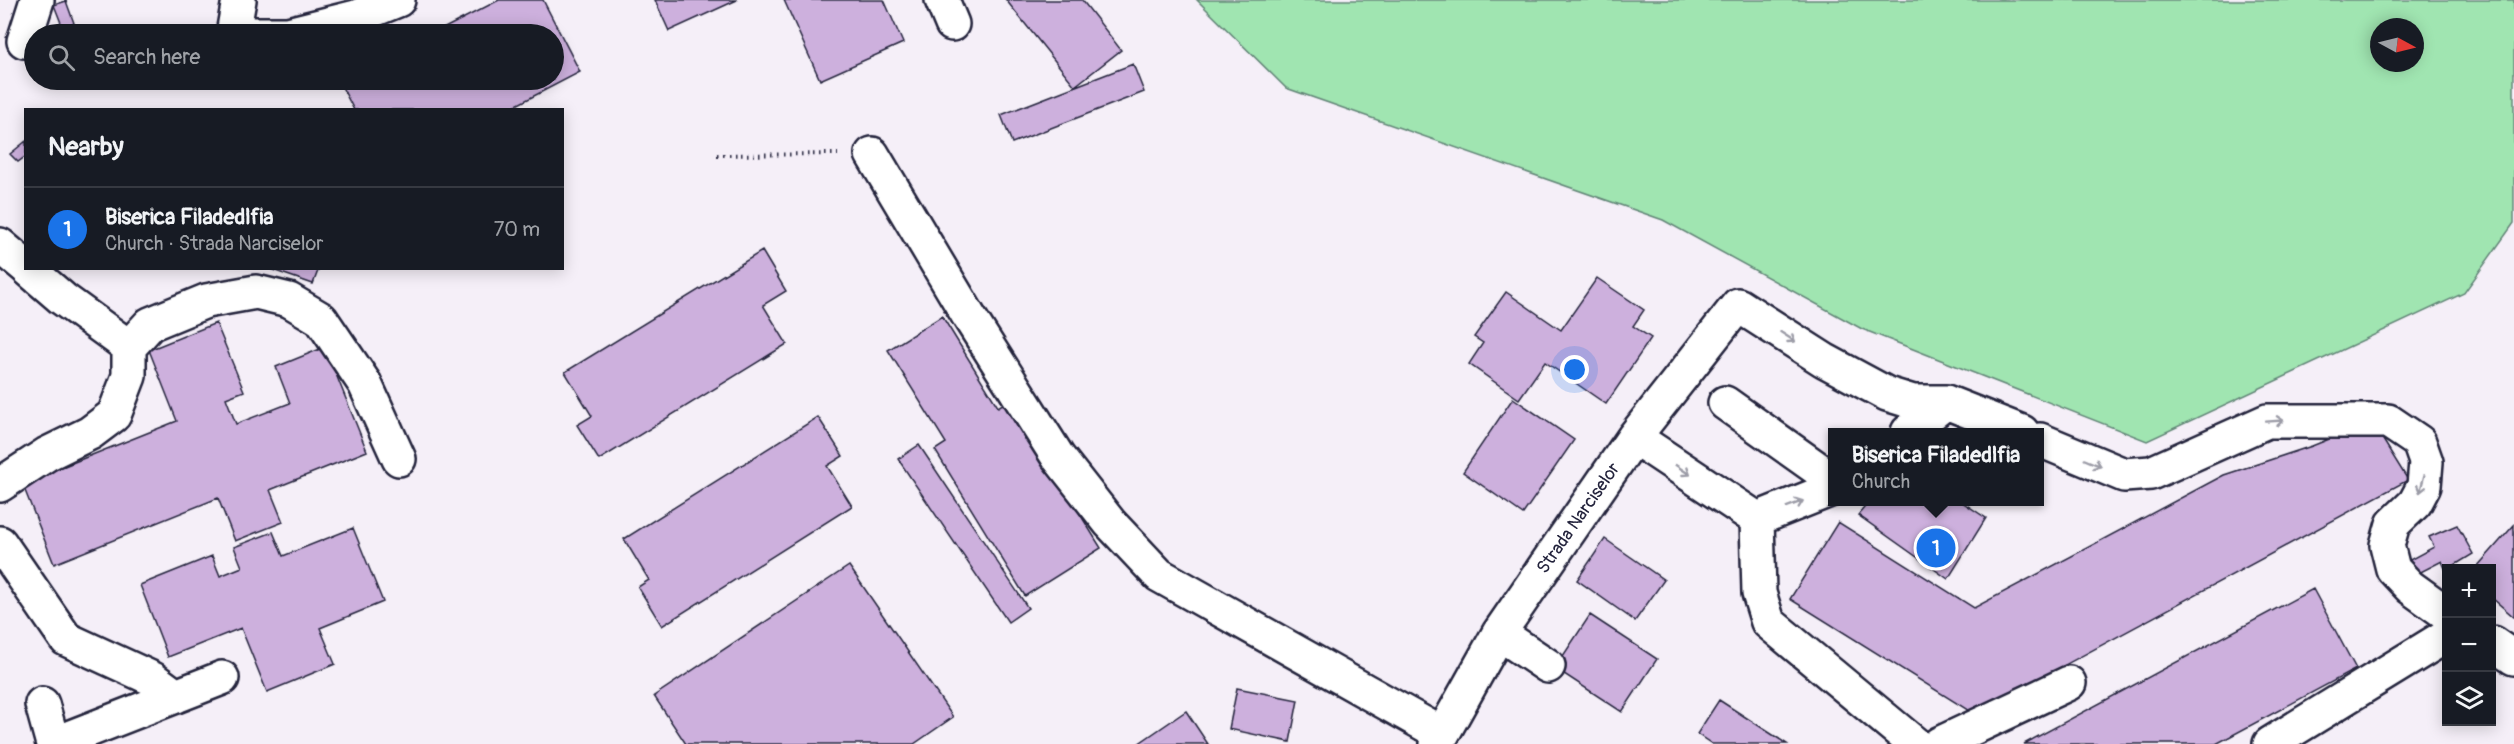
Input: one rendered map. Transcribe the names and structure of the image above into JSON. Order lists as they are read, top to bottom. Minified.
{"streets":{"street":["Strada Narciselor"]},"north":"right","page":{"search":"Search here","heading":"Nearby","list":[{"mark":"1","name":"Biserica Filadedlfia","note":"Church · Strada Narciselor","value":"70 m"}],"popup":["Biserica Filadedlfia","Church"],"pins":"1","map_buttons":["+","−"]}}
